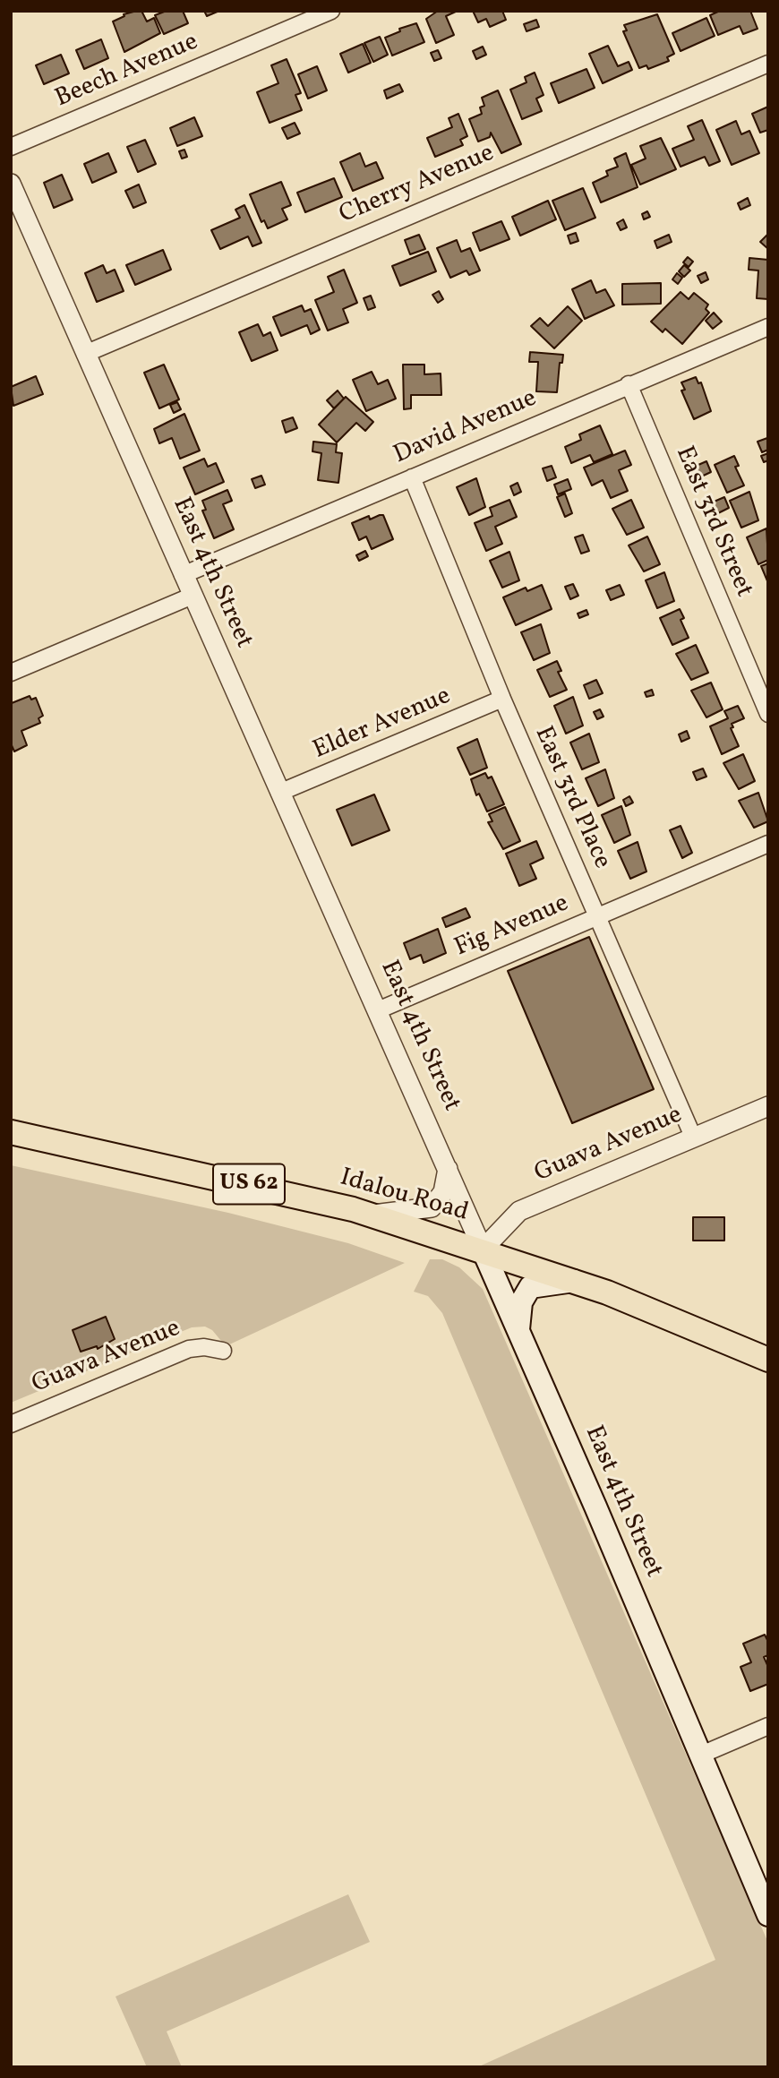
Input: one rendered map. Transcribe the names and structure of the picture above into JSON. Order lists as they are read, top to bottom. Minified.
{"streets":{"main road":["East 4th Street","US 62","Idalou Road"],"street":["Beech Avenue","Cherry Avenue","David Avenue","East 3rd Street","Elder Avenue","East 3rd Place","Fig Avenue","Guava Avenue"]},"crossings":[["Cherry Avenue","East 4th Street"],["David Avenue","East 3rd Street"],["David Avenue","East 4th Street"],["David Avenue","East 3rd Place"],["East 4th Street","Elder Avenue"],["East 4th Street","Fig Avenue"],["East 4th Street","Guava Avenue"],["East 4th Street","Idalou Road"],["Elder Avenue","East 3rd Place"],["East 3rd Place","Fig Avenue"],["East 3rd Place","Guava Avenue"],["Guava Avenue","Idalou Road"]]}
